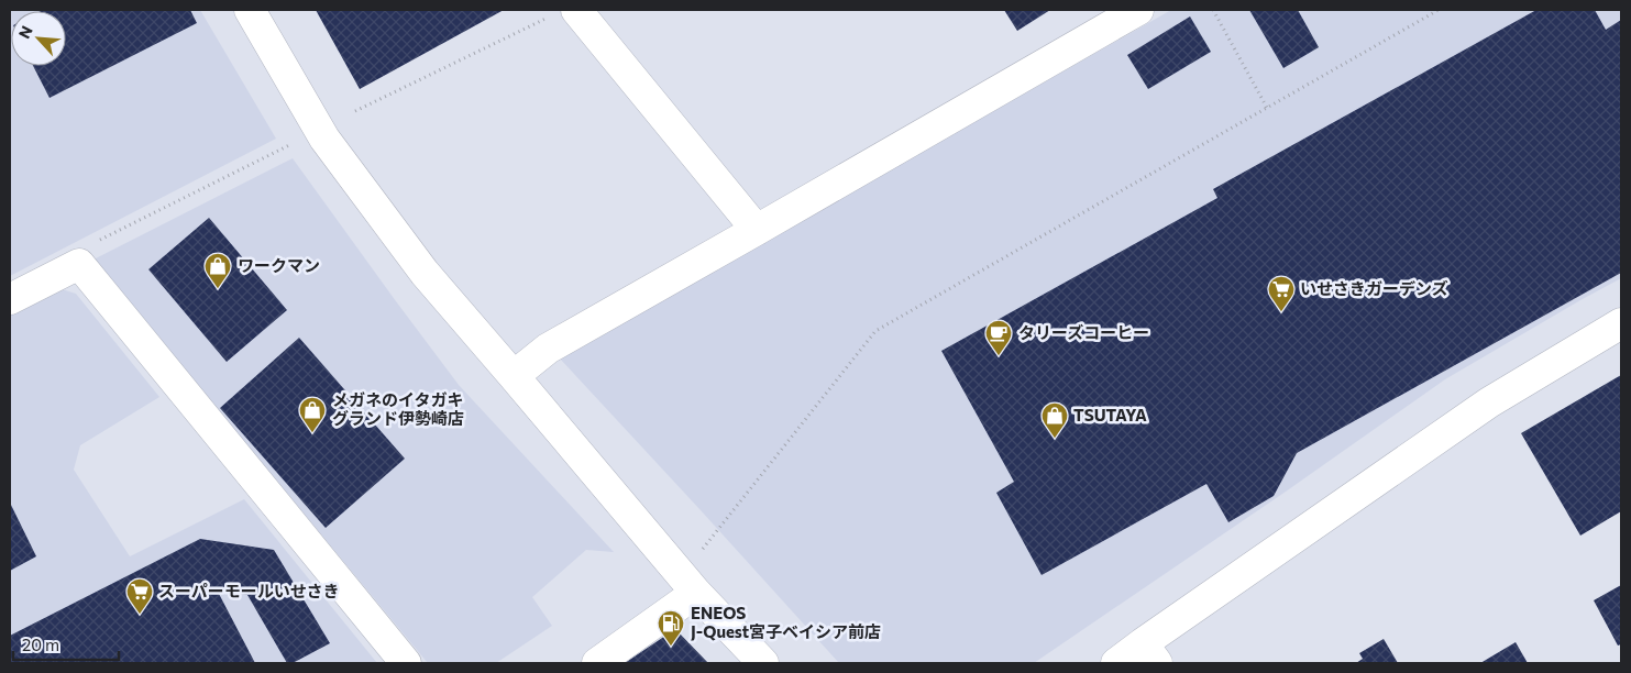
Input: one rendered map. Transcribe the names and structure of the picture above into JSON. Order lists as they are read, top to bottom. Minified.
{"places":{"shop":["ワークマン","メガネのイタガキ グランド伊勢崎店","TSUTAYA"],"supermarket":["いせさきガーデンズ","スーパーモールいせさき"],"cafe":["タリーズコーヒー"],"fuel station":["ENEOS J-Quest宮子ベイシア前店"]},"scale_bar":"20 m","north":"top left"}
